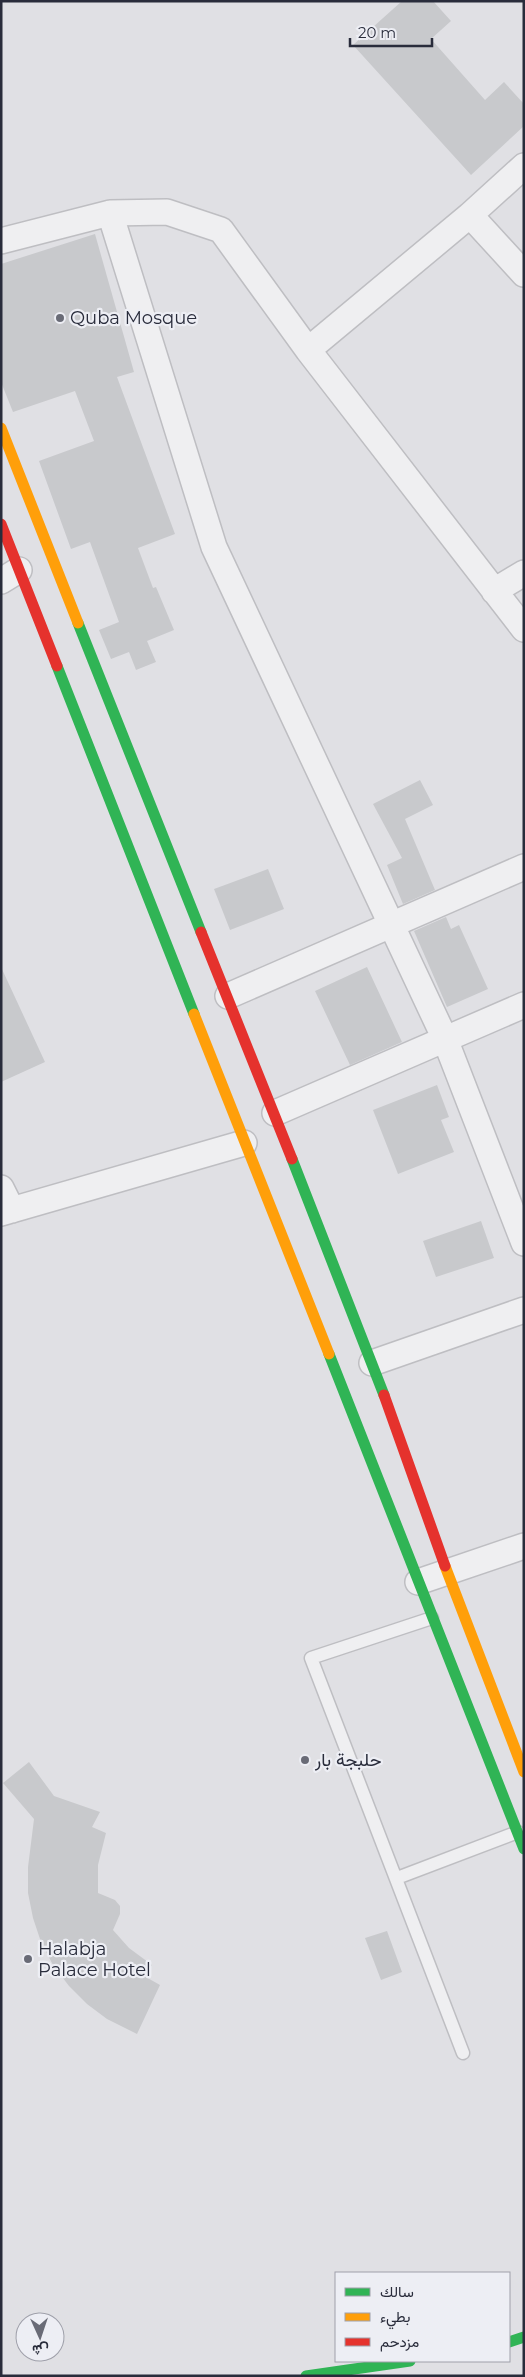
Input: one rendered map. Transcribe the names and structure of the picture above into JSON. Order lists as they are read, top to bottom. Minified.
{"places":["Quba Mosque","حلبجة بار","Halabja Palace Hotel"],"legend":["سالك","بطيء","مزدحم"],"scale_bar":"20 m","north":"bottom"}
